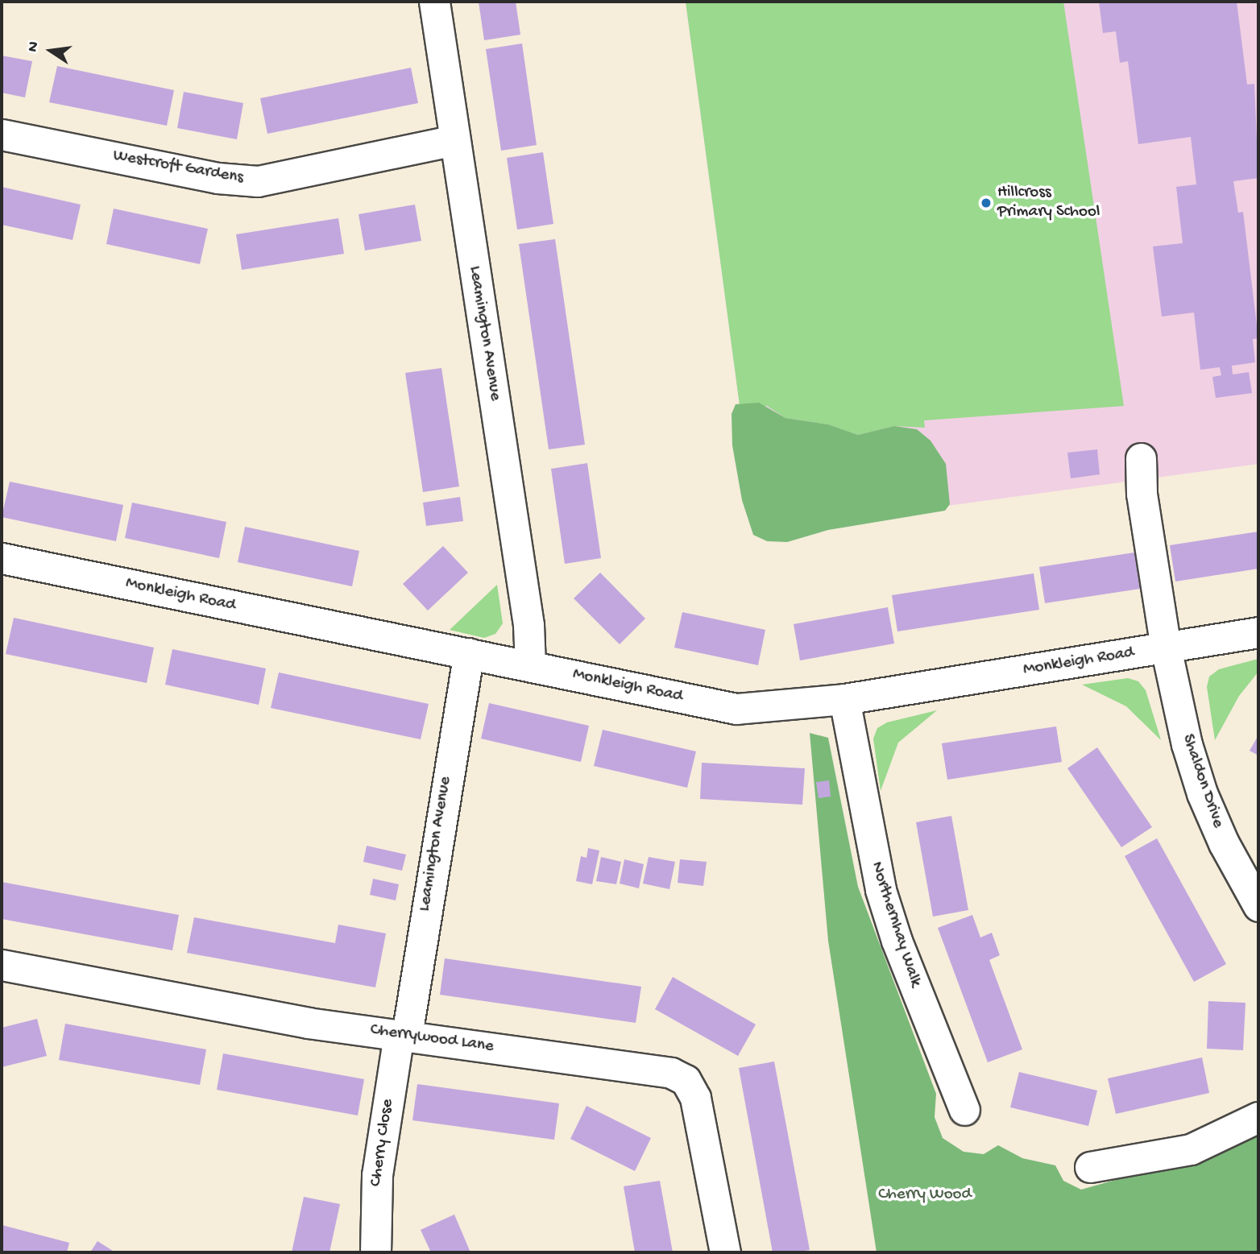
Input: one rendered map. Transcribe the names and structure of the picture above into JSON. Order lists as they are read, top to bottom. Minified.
{"streets":{"street":["Westcroft Gardens","Leamington Avenue","Monkleigh Road","Shaldon Drive","Northernhay Walk","Cherrywood Lane","Cherry Close"]},"crossings":[["Westcroft Gardens","Leamington Avenue"],["Leamington Avenue","Monkleigh Road"],["Leamington Avenue","Cherrywood Lane"],["Leamington Avenue","Cherry Close"],["Monkleigh Road","Shaldon Drive"],["Monkleigh Road","Northernhay Walk"],["Cherrywood Lane","Cherry Close"]],"parks":["Cherry Wood"],"places":["Hillcross Primary School"],"north":"left"}
